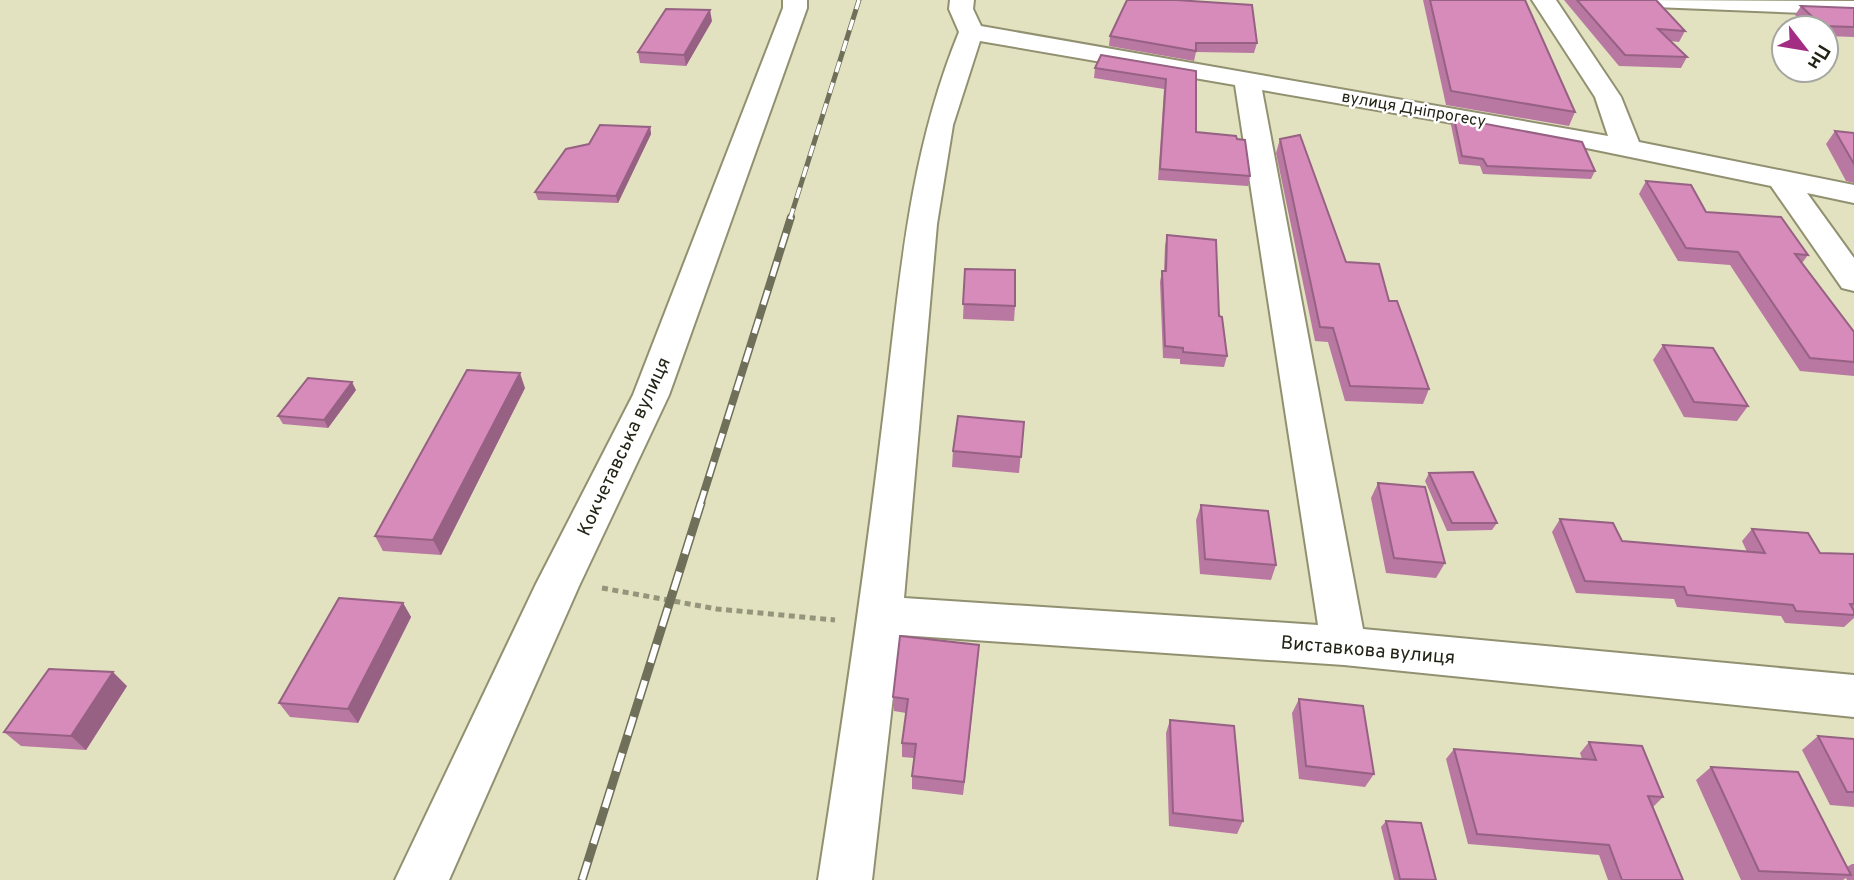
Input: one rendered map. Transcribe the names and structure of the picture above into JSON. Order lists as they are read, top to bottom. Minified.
{"streets":{"street":["вулиця Дніпрогесу","Кокчетавська вулиця","Виставкова вулиця"]},"north":"bottom right"}
